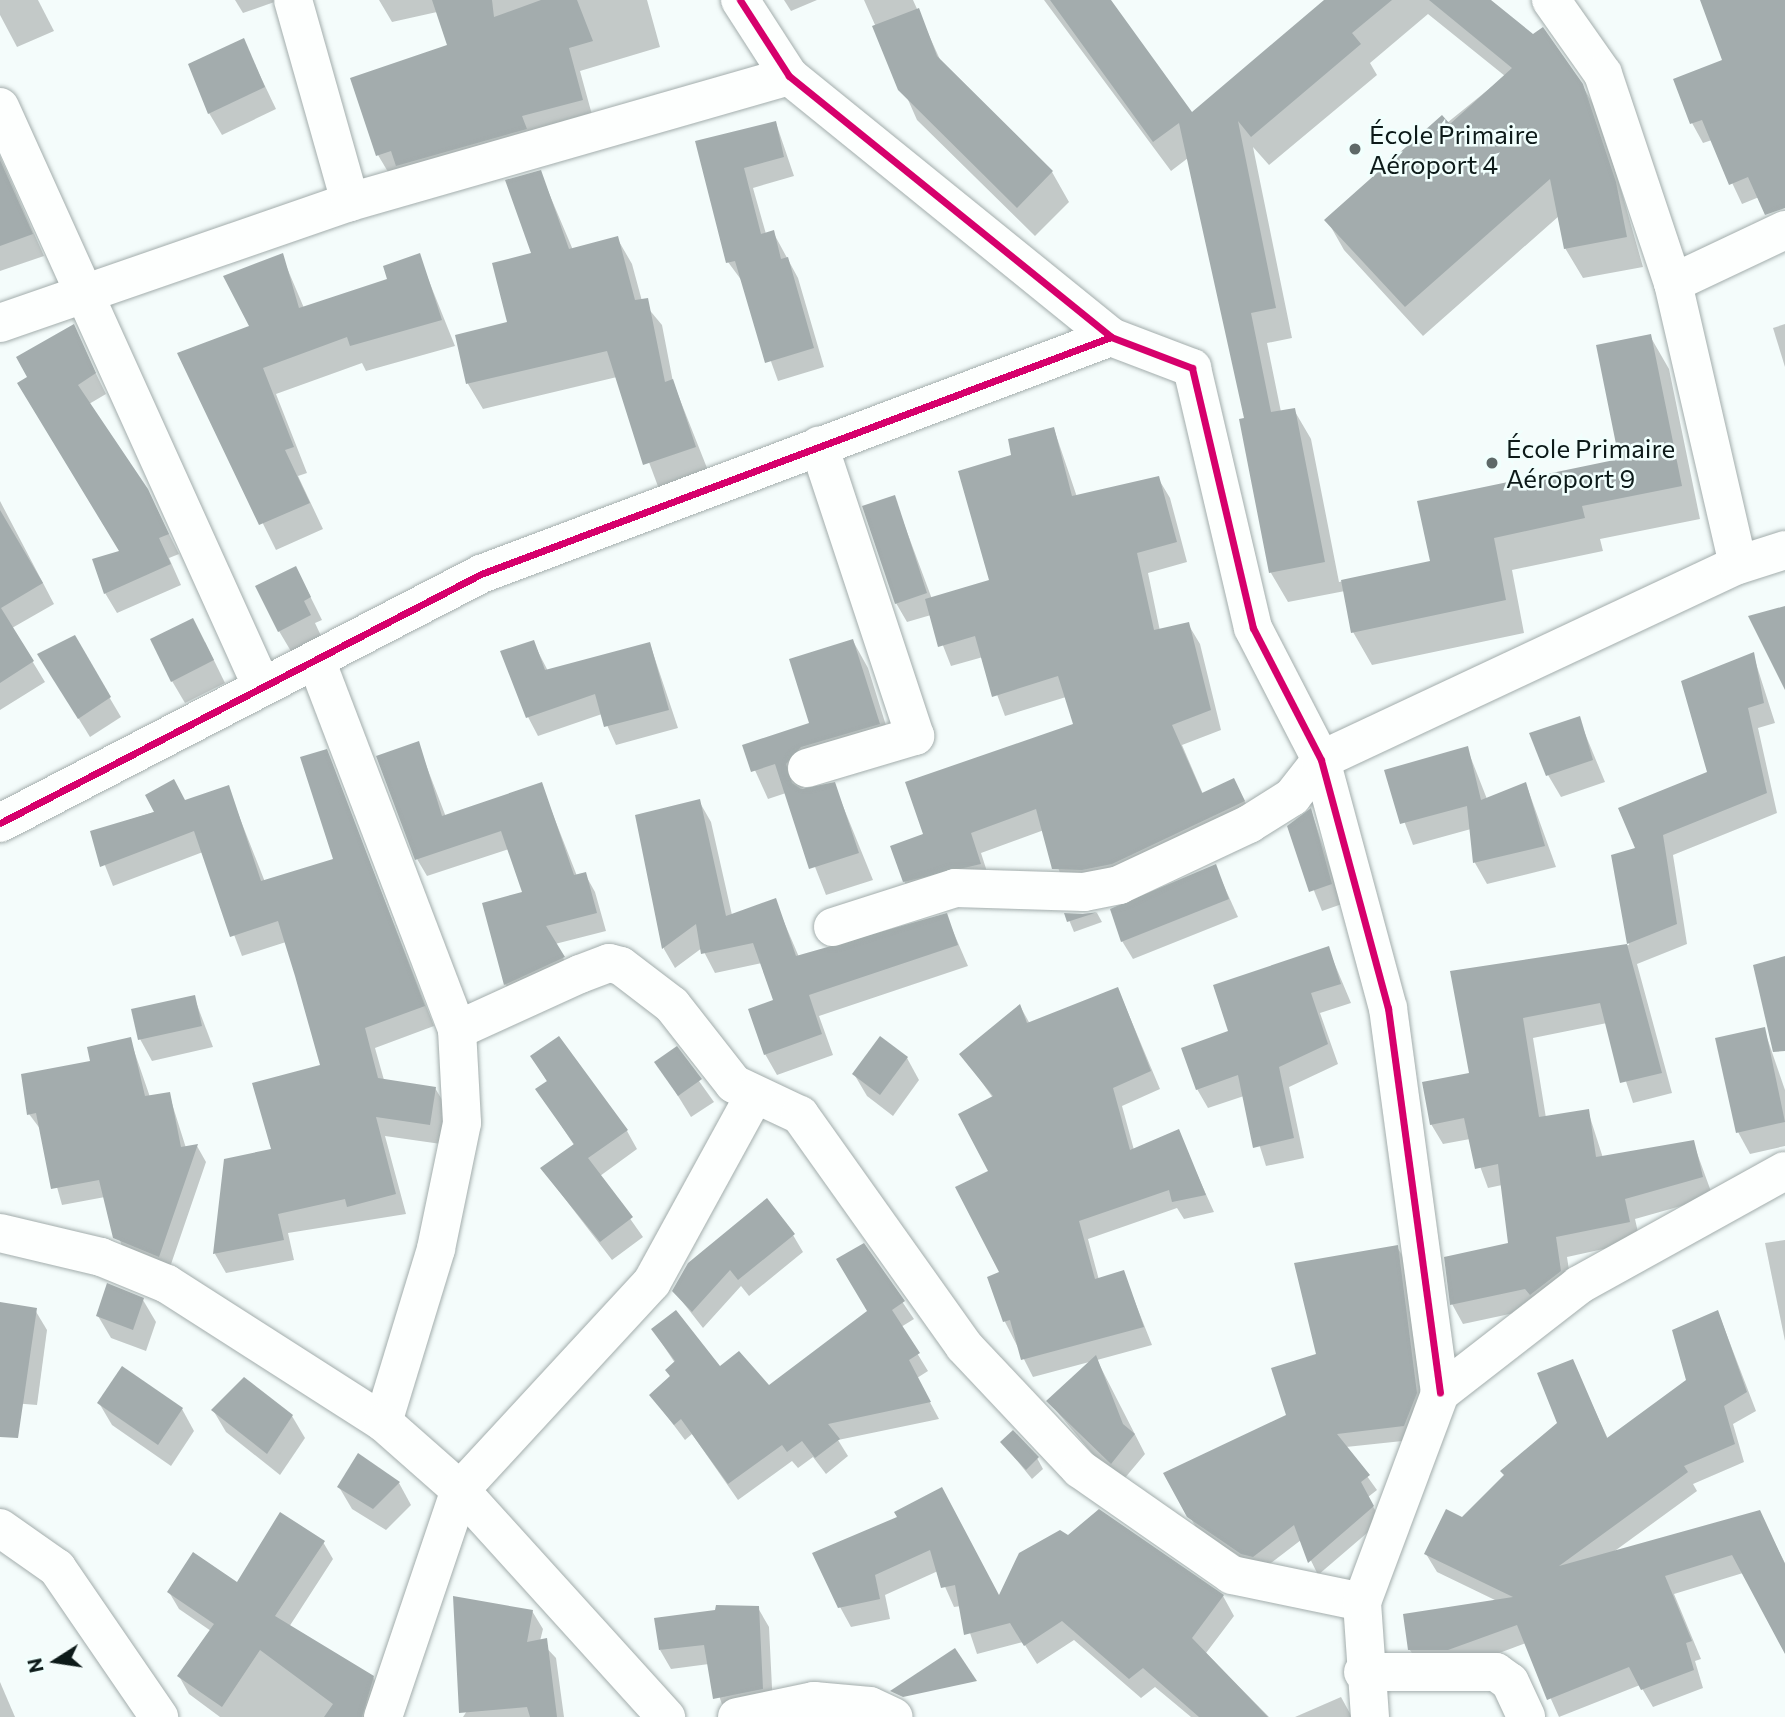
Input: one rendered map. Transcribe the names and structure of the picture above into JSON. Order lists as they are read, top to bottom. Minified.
{"places":["École Primaire Aéroport 4","École Primaire Aéroport 9"],"north":"left"}
